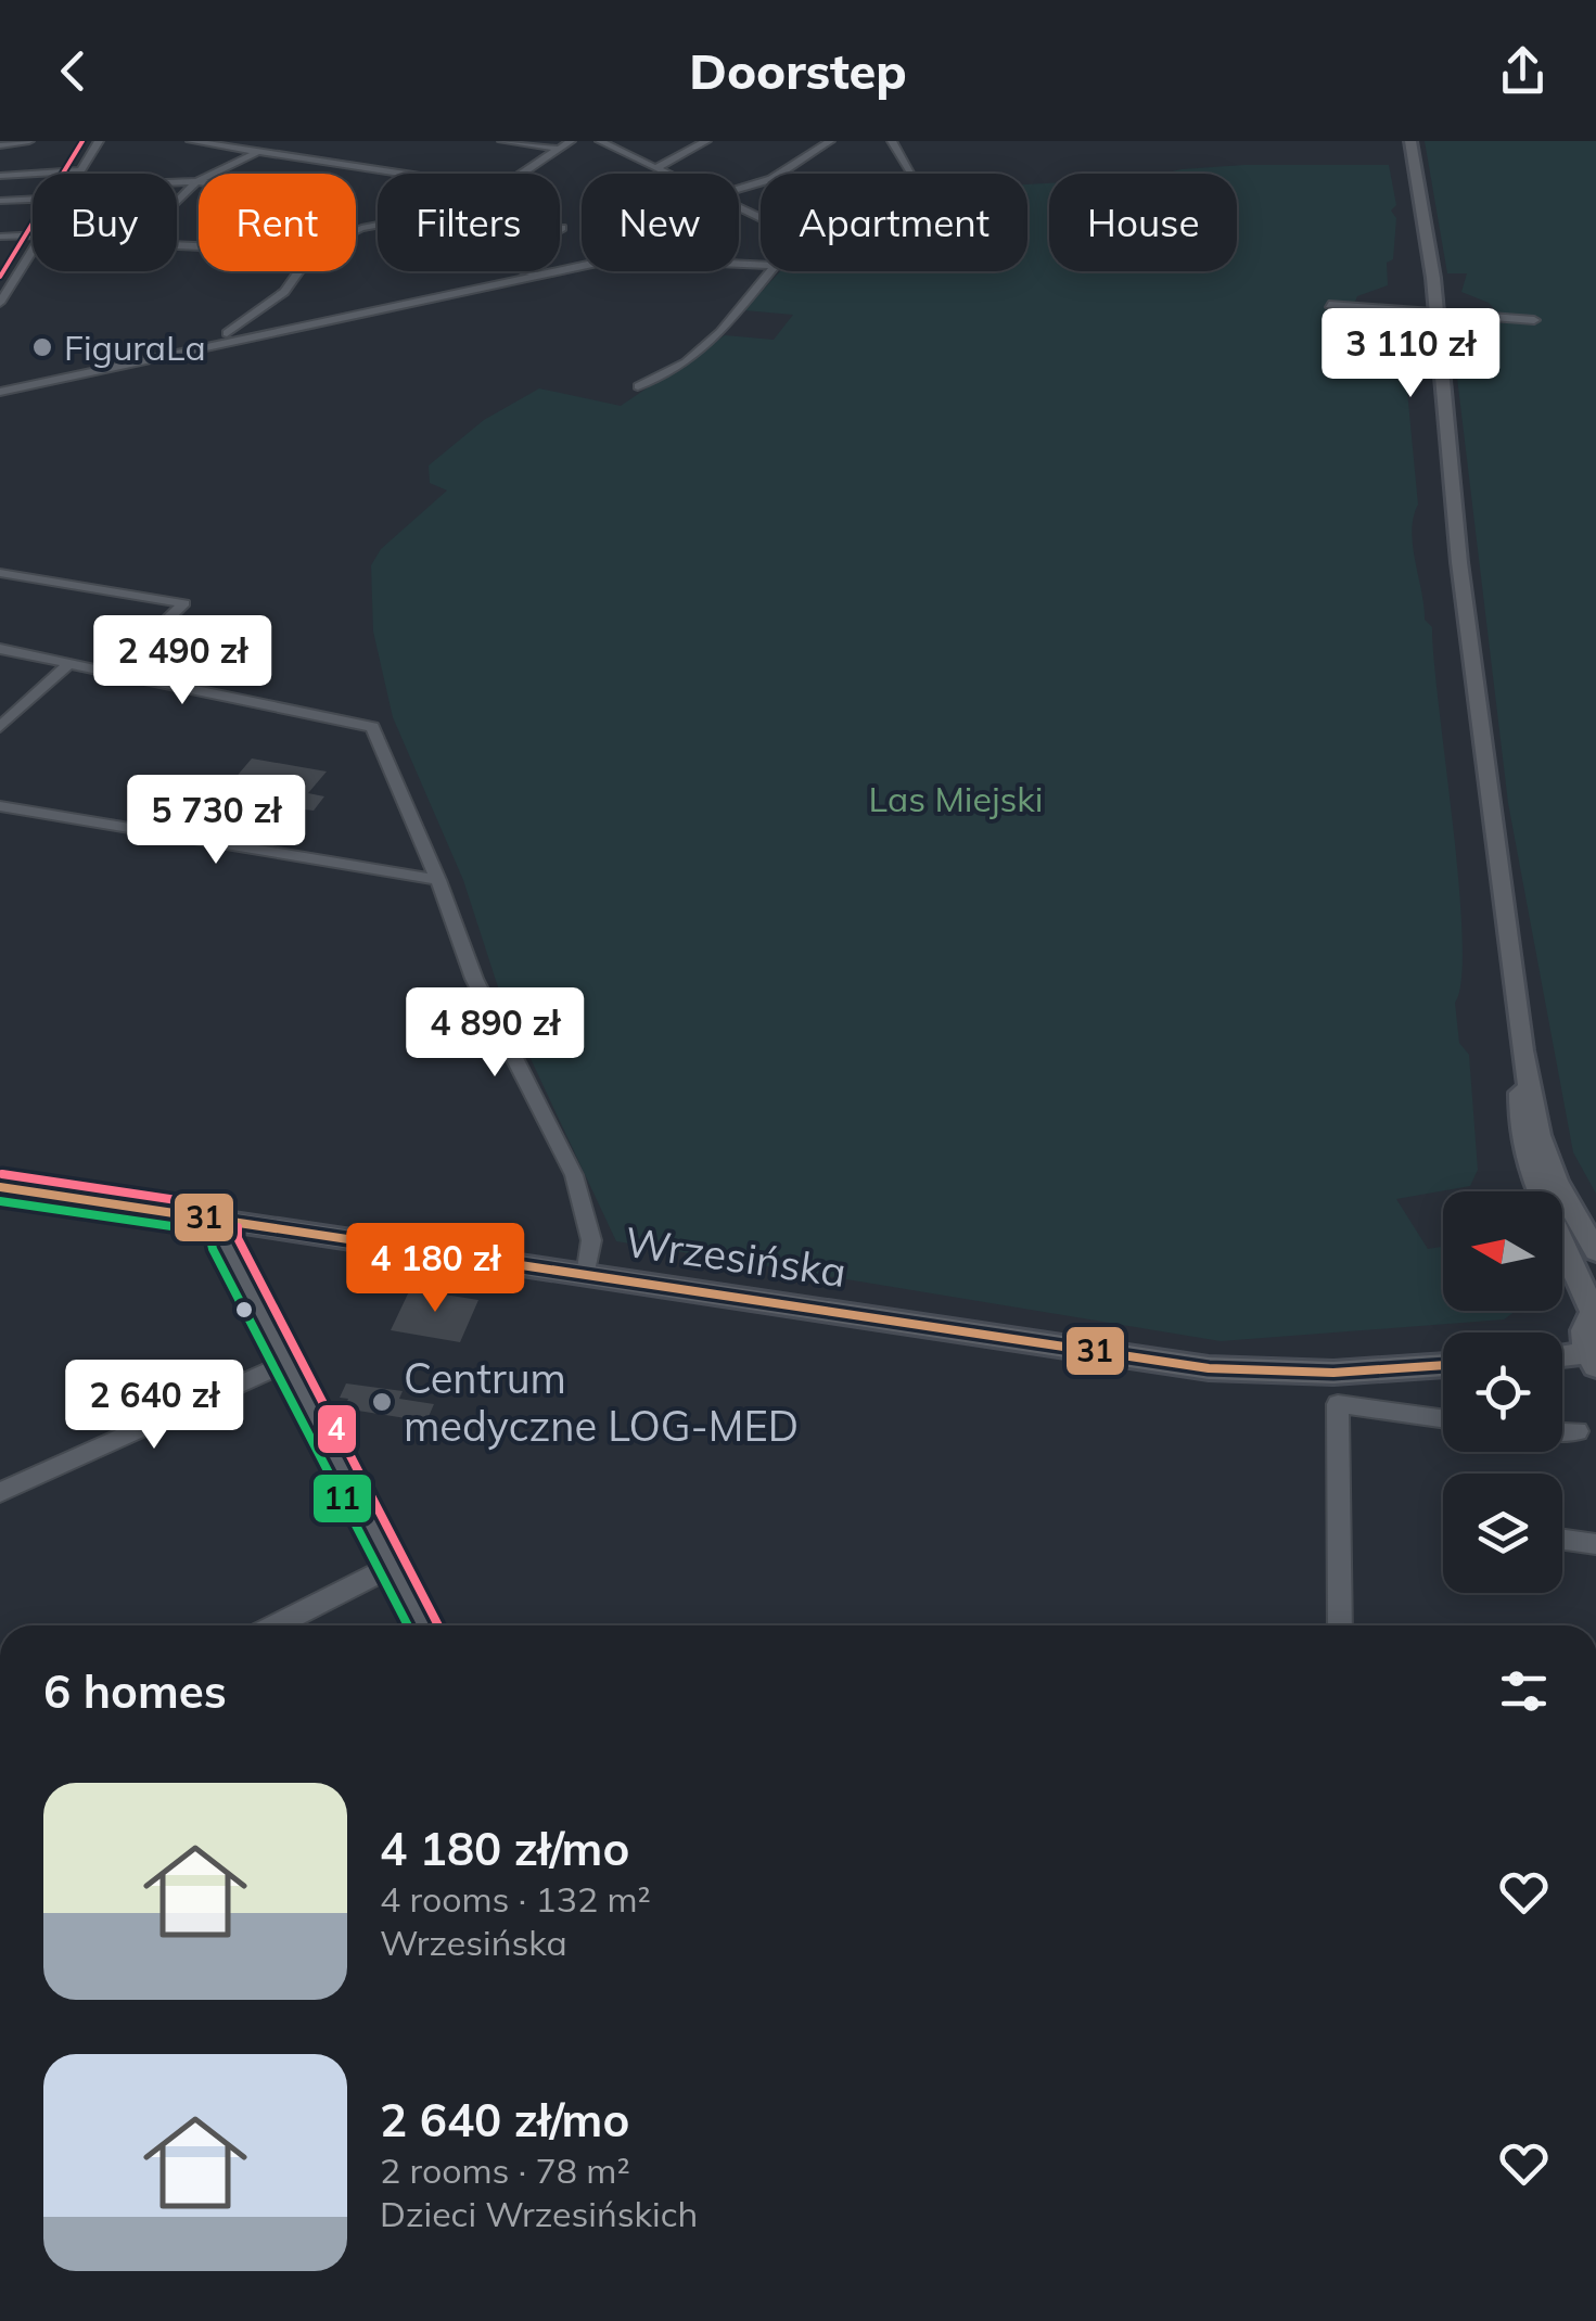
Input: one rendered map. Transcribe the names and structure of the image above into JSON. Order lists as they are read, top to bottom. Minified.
{"streets":{"main road":["Wrzesińska"]},"parks":["Las Miejski"],"places":["FiguraLa","Centrum medyczne LOG-MED"],"lines":["transit line 4","transit line 31","transit line 11"],"north":"left","page":{"header":"Doorstep","chip":["Buy","Rent","Filters","New","Apartment","House"],"price":["3 110 zł","2 490 zł","5 730 zł","4 890 zł","4 180 zł","2 640 zł"],"heading":"6 homes","list":[{"name":"4 180 zł/mo","note":"4 rooms · 132 m² · Wrzesińska"},{"name":"2 640 zł/mo","note":"2 rooms · 78 m² · Dzieci Wrzesińskich"}]}}
